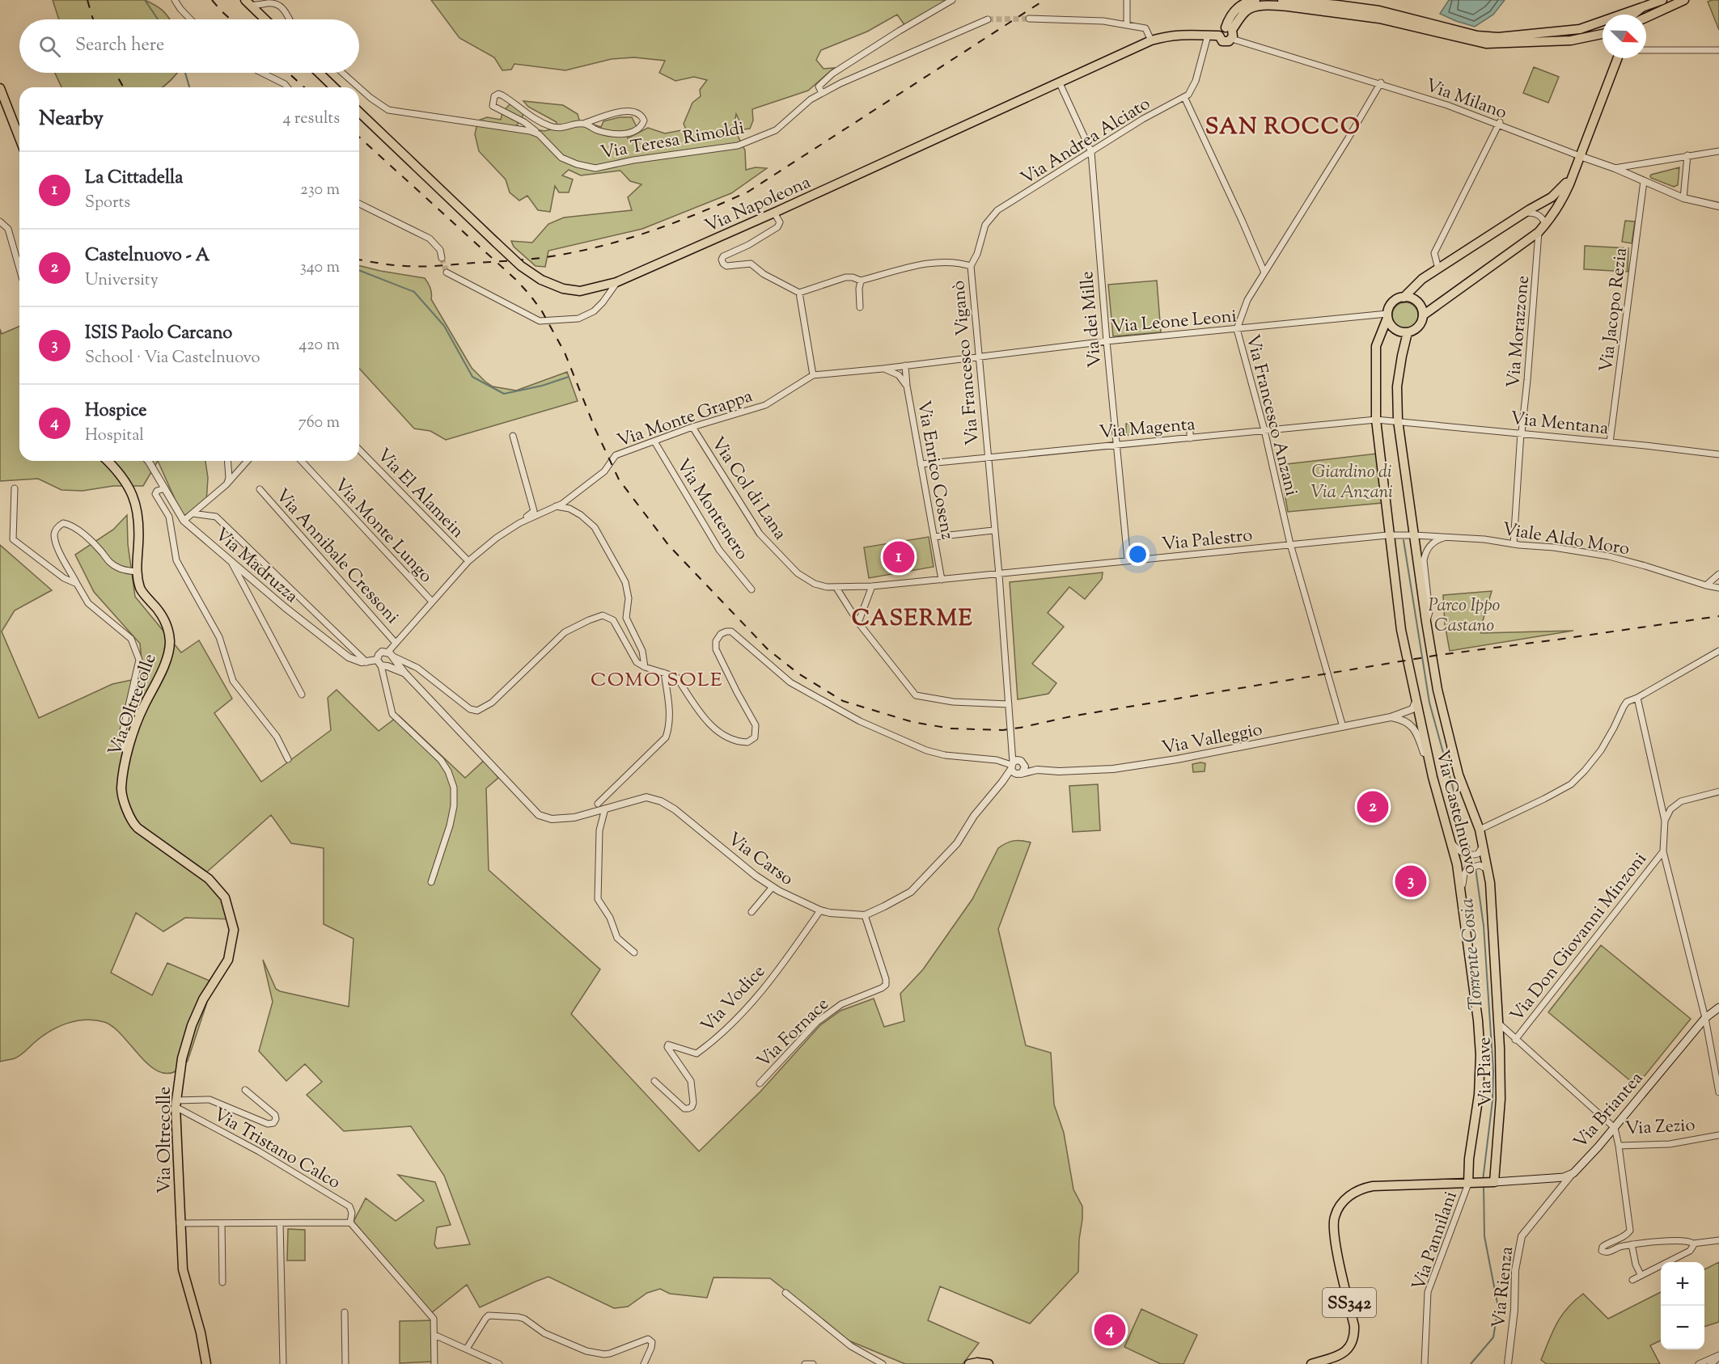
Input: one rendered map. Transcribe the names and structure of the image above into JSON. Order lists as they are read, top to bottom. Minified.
{"streets":{"main road":["Via Napoleona","Via Oltrecolle","Via Castelnuovo","Via Piave","Via Briantea","SS342"],"street":["Via Milano","Via Teresa Rimoldi","Via Andrea Alciato","Via Jacopo Rezia","Via dei Mille","Via Leone Leoni","Via Morazzone","Via Francesco Viganò","Via Francesco Anzani","Via Monte Grappa","Via Mentana","Via Magenta","Via Enrico Cosenz","Via Col di Lana","Via El Alamein","Via Montenero","Via Monte Lungo","Viale Aldo Moro","Via Palestro","Via Annibale Cressoni","Via Madruzza","Via Valleggio","Via Carso","Via Don Giovanni Minzoni","Via Vodice","Via Fornace","Via Zezio","Via Tristano Calco","Via Pannilani","Via Rienza"]},"crossings":[["Via Milano","Via Napoleona"],["Via Milano","Via Jacopo Rezia"],["Via Milano","Via Francesco Anzani"],["Via Andrea Alciato","Via dei Mille"],["Via Andrea Alciato","Via Francesco Viganò"],["Via Napoleona","Via dei Mille"],["Via Jacopo Rezia","Via Mentana"],["Via dei Mille","Via Leone Leoni"],["Via dei Mille","Via Magenta"],["Via dei Mille","Via Palestro"],["Via Leone Leoni","Via Francesco Viganò"],["Via Leone Leoni","Via Francesco Anzani"],["Via Leone Leoni","Via Monte Grappa"],["Via Leone Leoni","Via Enrico Cosenz"],["Via Leone Leoni","Via Castelnuovo"],["Via Leone Leoni","Via Piave"],["Via Morazzone","Via Mentana"],["Via Morazzone","Viale Aldo Moro"],["Via Francesco Viganò","Via Magenta"],["Via Francesco Viganò","Via Palestro"],["Via Francesco Viganò","Via Valleggio"],["Via Francesco Viganò","Via Carso"],["Via Francesco Anzani","Via Magenta"],["Via Francesco Anzani","Via Palestro"],["Via Francesco Anzani","Via Valleggio"],["Via Monte Grappa","Via Col di Lana"],["Via Monte Grappa","Via El Alamein"],["Via Monte Grappa","Via Montenero"],["Via Monte Grappa","Via Monte Lungo"],["Via Monte Grappa","Via Annibale Cressoni"],["Via Monte Grappa","Via Carso"],["Via Mentana","Via Piave"],["Via Magenta","Via Enrico Cosenz"],["Via Magenta","Via Castelnuovo"],["Via Enrico Cosenz","Via Col di Lana"],["Via Enrico Cosenz","Via Palestro"],["Via Col di Lana","Via Palestro"],["Viale Aldo Moro","Via Palestro"],["Viale Aldo Moro","Via Castelnuovo"],["Viale Aldo Moro","Via Piave"],["Via Palestro","Via Castelnuovo"],["Via Oltrecolle","Via Tristano Calco"],["Via Valleggio","Via Castelnuovo"],["Via Valleggio","Via Carso"],["Via Castelnuovo","Via Piave"],["Via Castelnuovo","Via Pannilani"],["Via Castelnuovo","SS342"],["Via Carso","Via Vodice"],["Via Carso","Via Fornace"],["Via Don Giovanni Minzoni","Via Piave"],["Via Piave","Via Briantea"],["Via Briantea","Via Zezio"],["Via Briantea","Via Rienza"],["Via Pannilani","SS342"]],"districts":["SAN ROCCO","CASERME","COMO SOLE"],"water":["Torrente Cosia"],"parks":["Giardino di Via Anzani","Parco Ippo Castano"],"north":"bottom right","page":{"search":"Search here","heading":["Nearby","4 results"],"list":[{"mark":"1","name":"La Cittadella","note":"Sports","value":"230 m"},{"mark":"2","name":"Castelnuovo - A","note":"University","value":"340 m"},{"mark":"3","name":"ISIS Paolo Carcano","note":"School · Via Castelnuovo","value":"420 m"},{"mark":"4","name":"Hospice","note":"Hospital","value":"760 m"}],"pins":["1","2","3","4"],"map_buttons":["+","−"]}}
